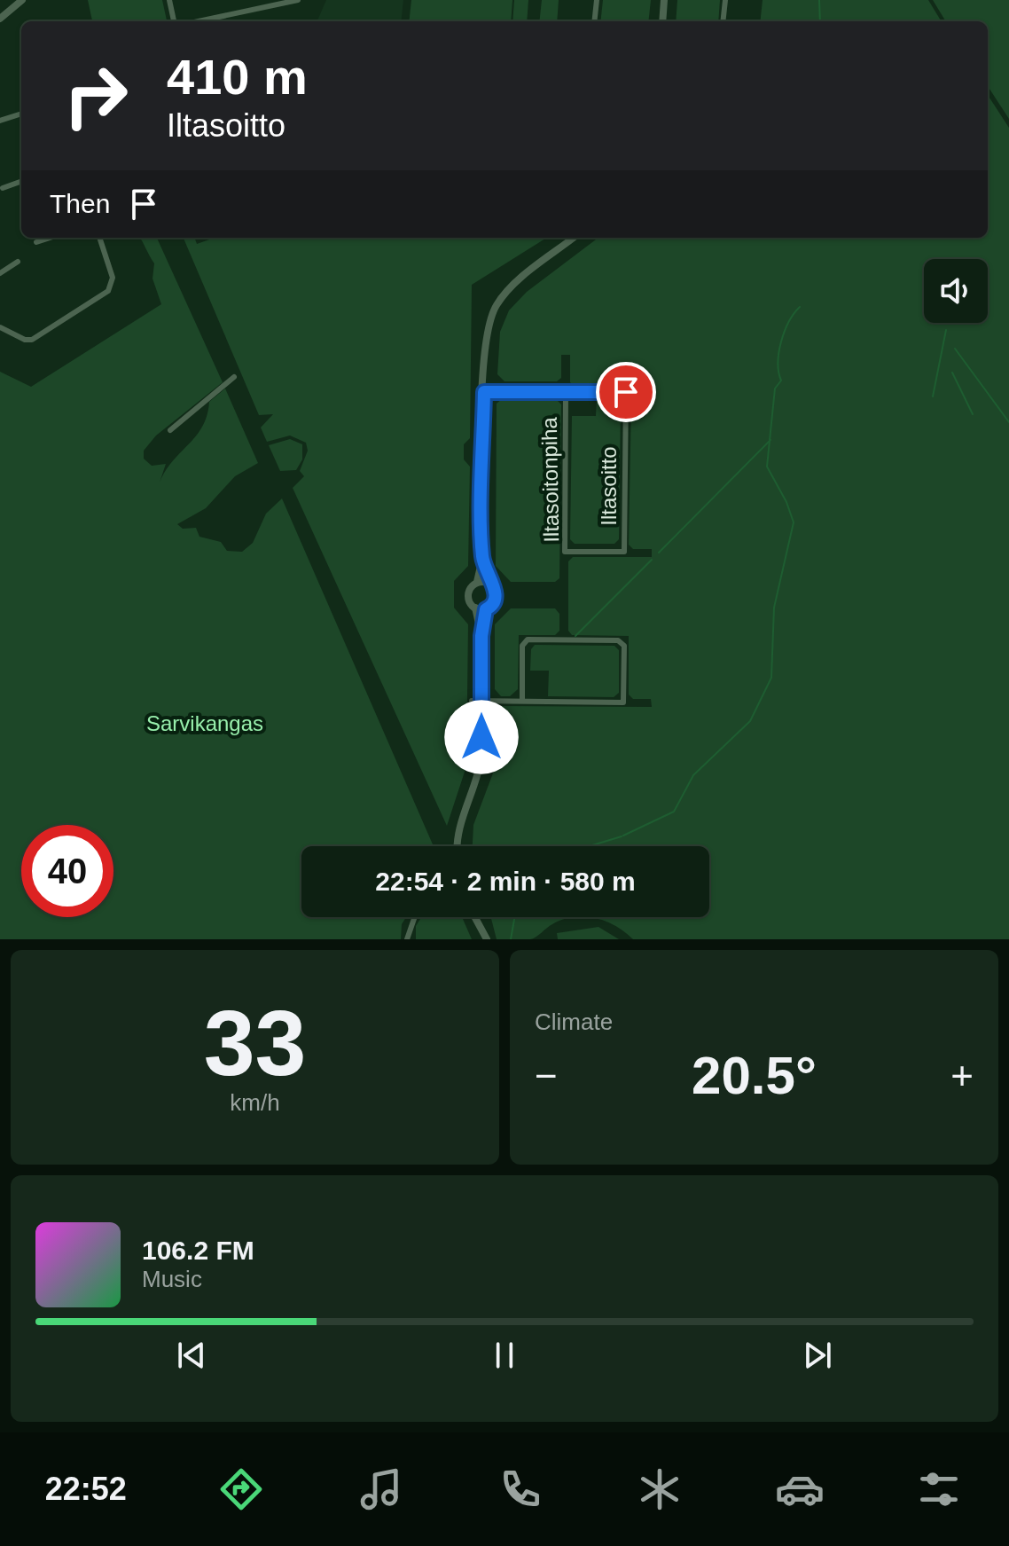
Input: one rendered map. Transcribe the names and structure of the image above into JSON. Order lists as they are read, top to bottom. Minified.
{"streets":{"street":["Iltasoitonpiha","Iltasoitto"]},"crossings":[["Iltasoitonpiha","Iltasoitto"]],"parks":["Sarvikangas"],"page":{"turn":["410 m","Iltasoitto"],"then":"Then","limit":"40","trip":"22:54 · 2 min · 580 m","tile":[["33","km/h"],"Climate"],"heat":["−","20.5°","+"],"song":["106.2 FM","Music"],"tabs":"22:52"}}
